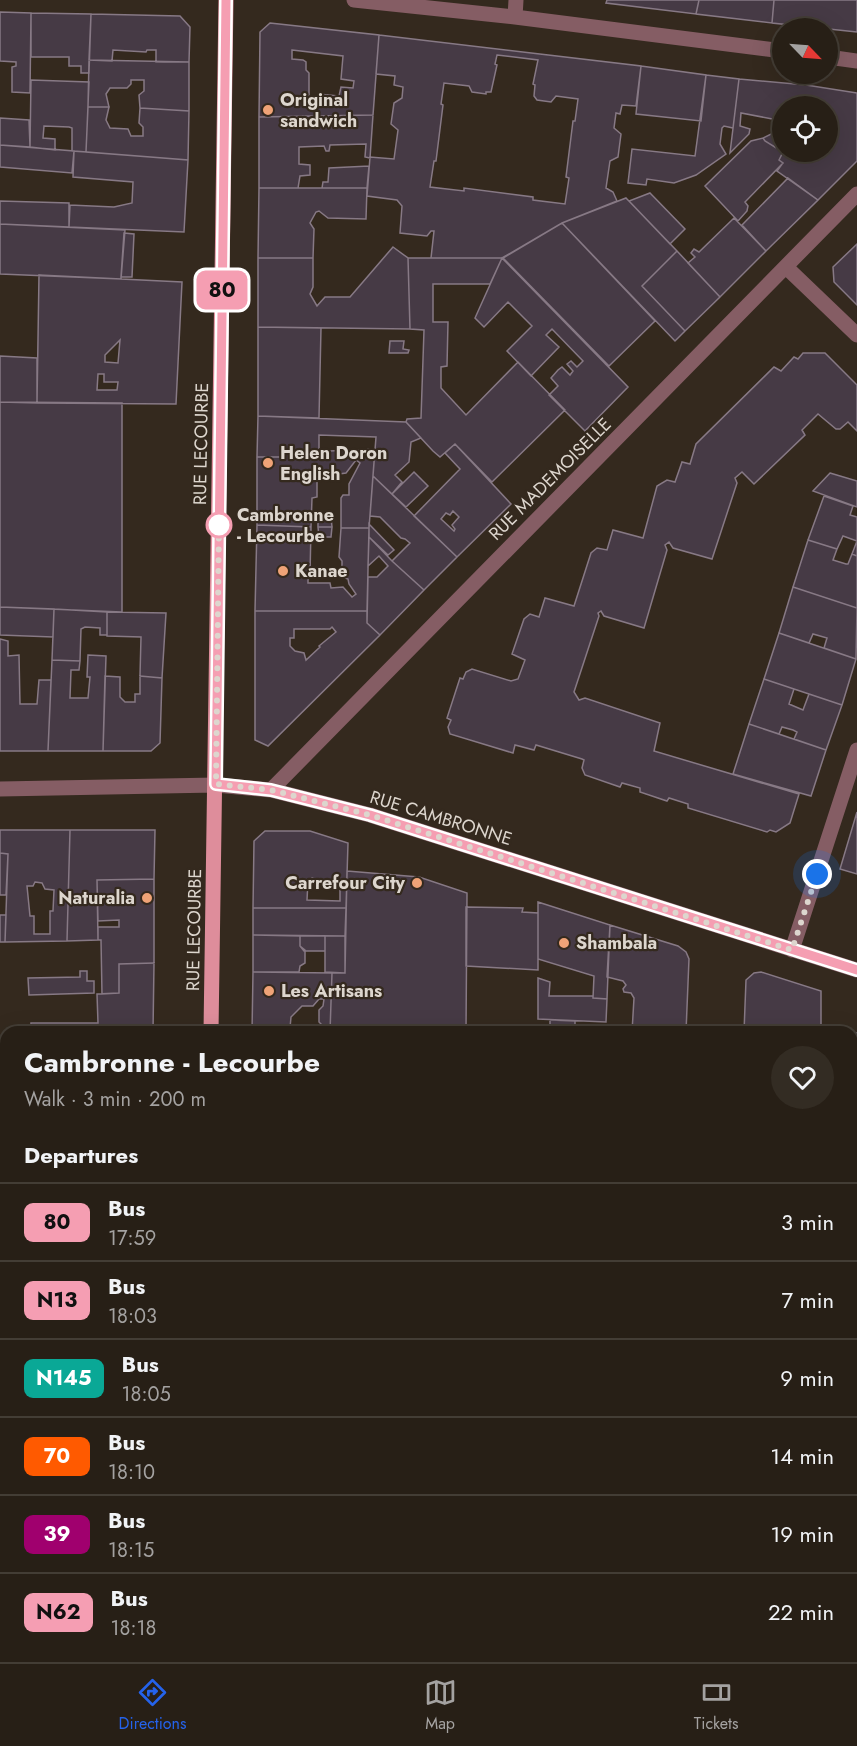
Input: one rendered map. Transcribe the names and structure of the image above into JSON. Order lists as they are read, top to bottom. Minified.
{"streets":{"main road":["RUE LECOURBE"],"street":["RUE MADEMOISELLE","RUE CAMBRONNE"]},"crossings":[["RUE LECOURBE","RUE CAMBRONNE"],["RUE MADEMOISELLE","RUE CAMBRONNE"]],"places":["Original sandwich","Helen Doron English","Cambronne - Lecourbe","Kanae","Carrefour City","Naturalia","Shambala","Les Artisans"],"lines":["bus line 80"],"north":"bottom right","page":{"on_map":"80","heading":[["Cambronne - Lecourbe","Walk · 3 min · 200 m"],"Departures"],"list":[{"mark":"80","name":"Bus","note":"17:59","value":"3 min"},{"mark":"N13","name":"Bus","note":"18:03","value":"7 min"},{"mark":"N145","name":"Bus","note":"18:05","value":"9 min"},{"mark":"70","name":"Bus","note":"18:10","value":"14 min"},{"mark":"39","name":"Bus","note":"18:15","value":"19 min"},{"mark":"N62","name":"Bus","note":"18:18","value":"22 min"}],"tabs":["Directions","Map","Tickets"]}}
